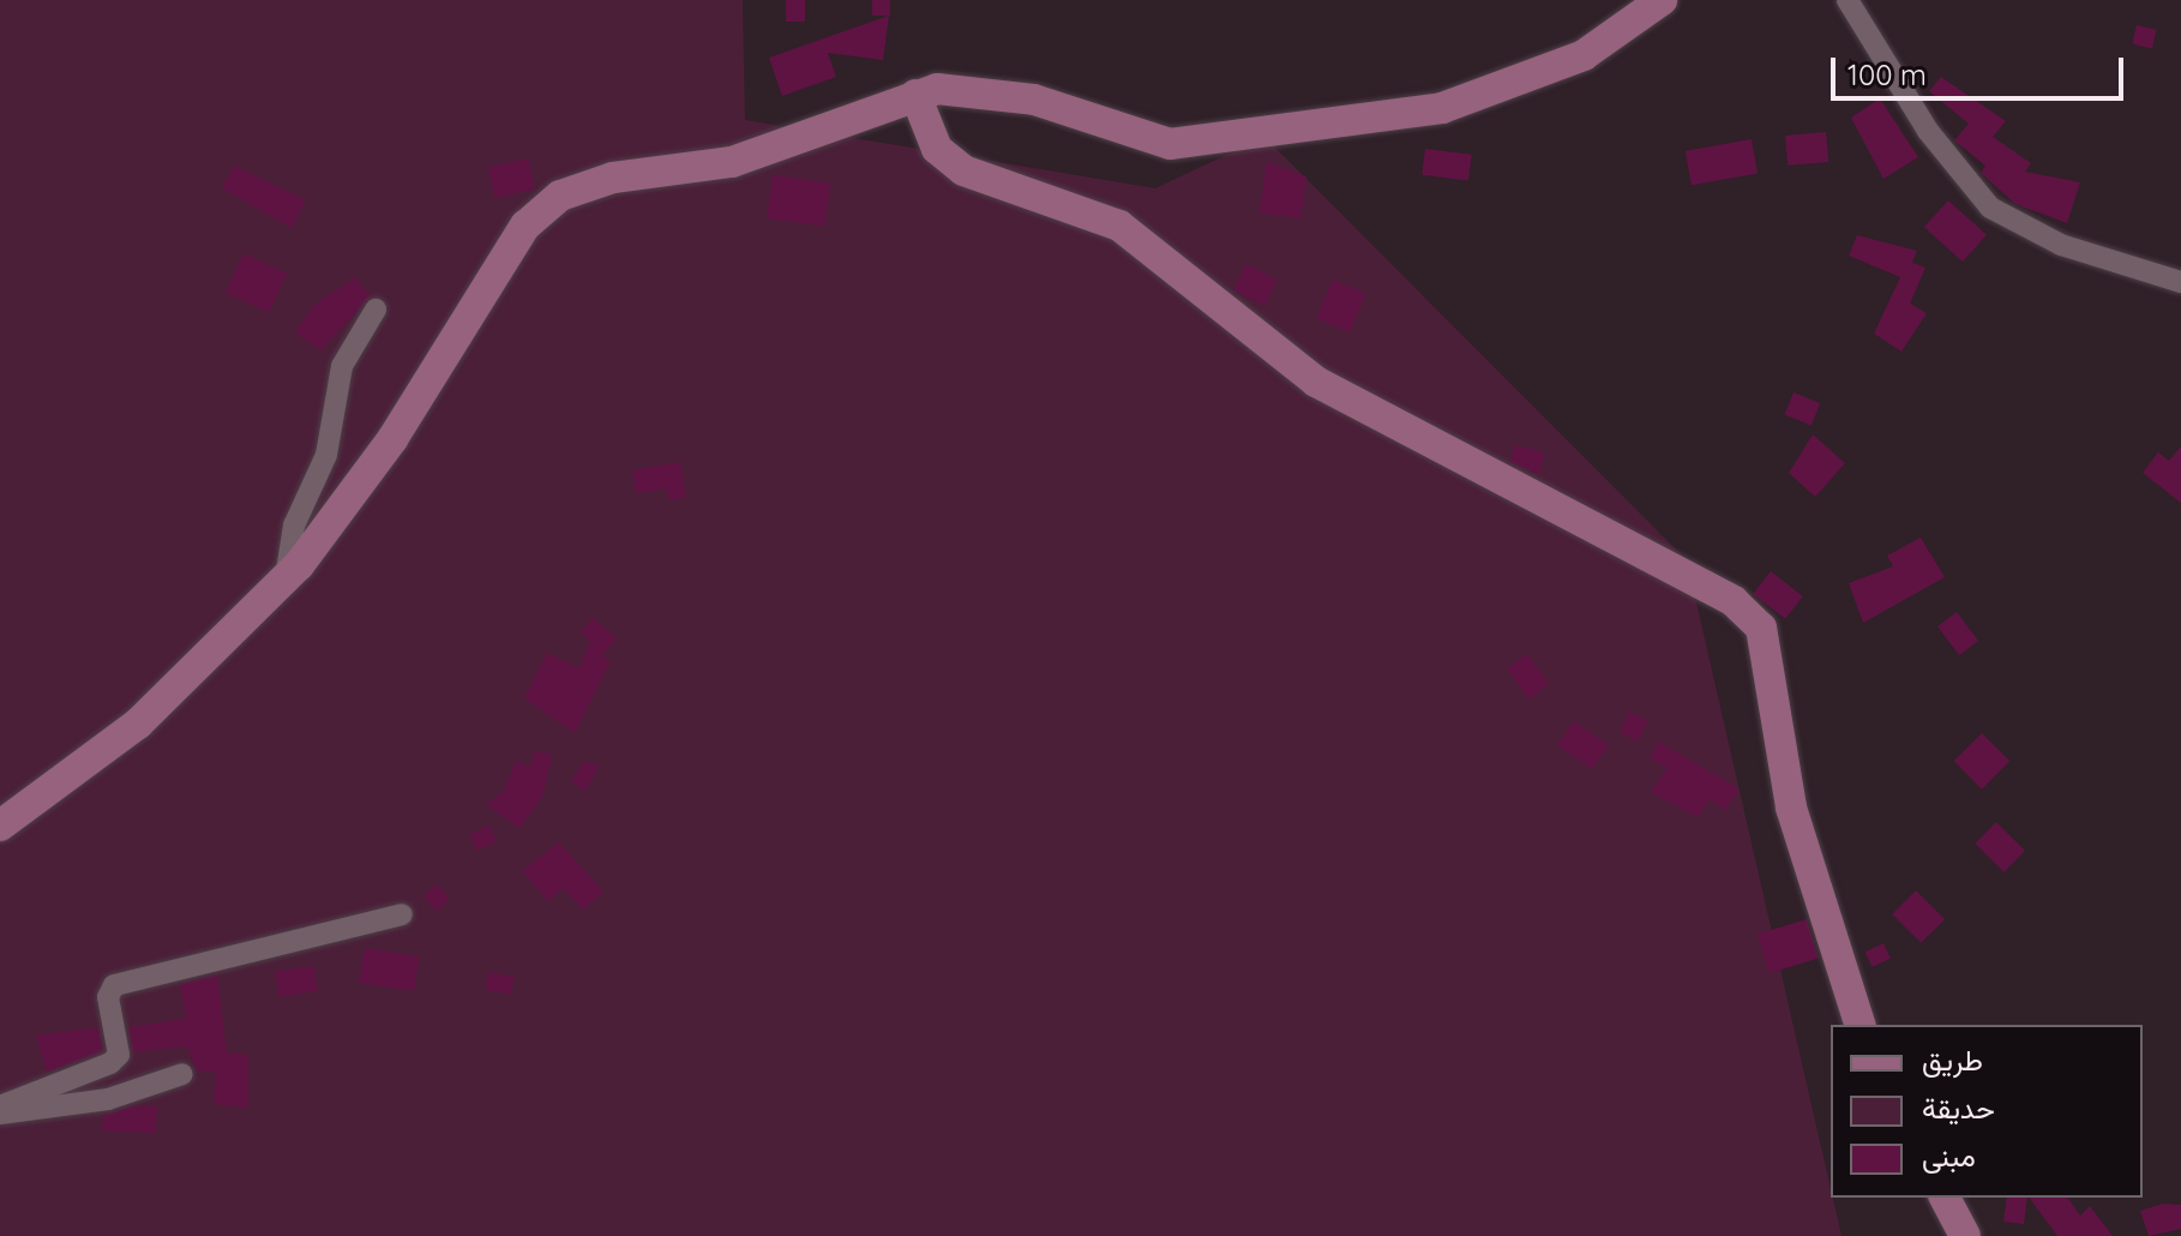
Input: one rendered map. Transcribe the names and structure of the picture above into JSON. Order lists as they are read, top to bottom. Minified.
{"legend":["طريق","حديقة","مبنى"],"scale_bar":"100 m"}
